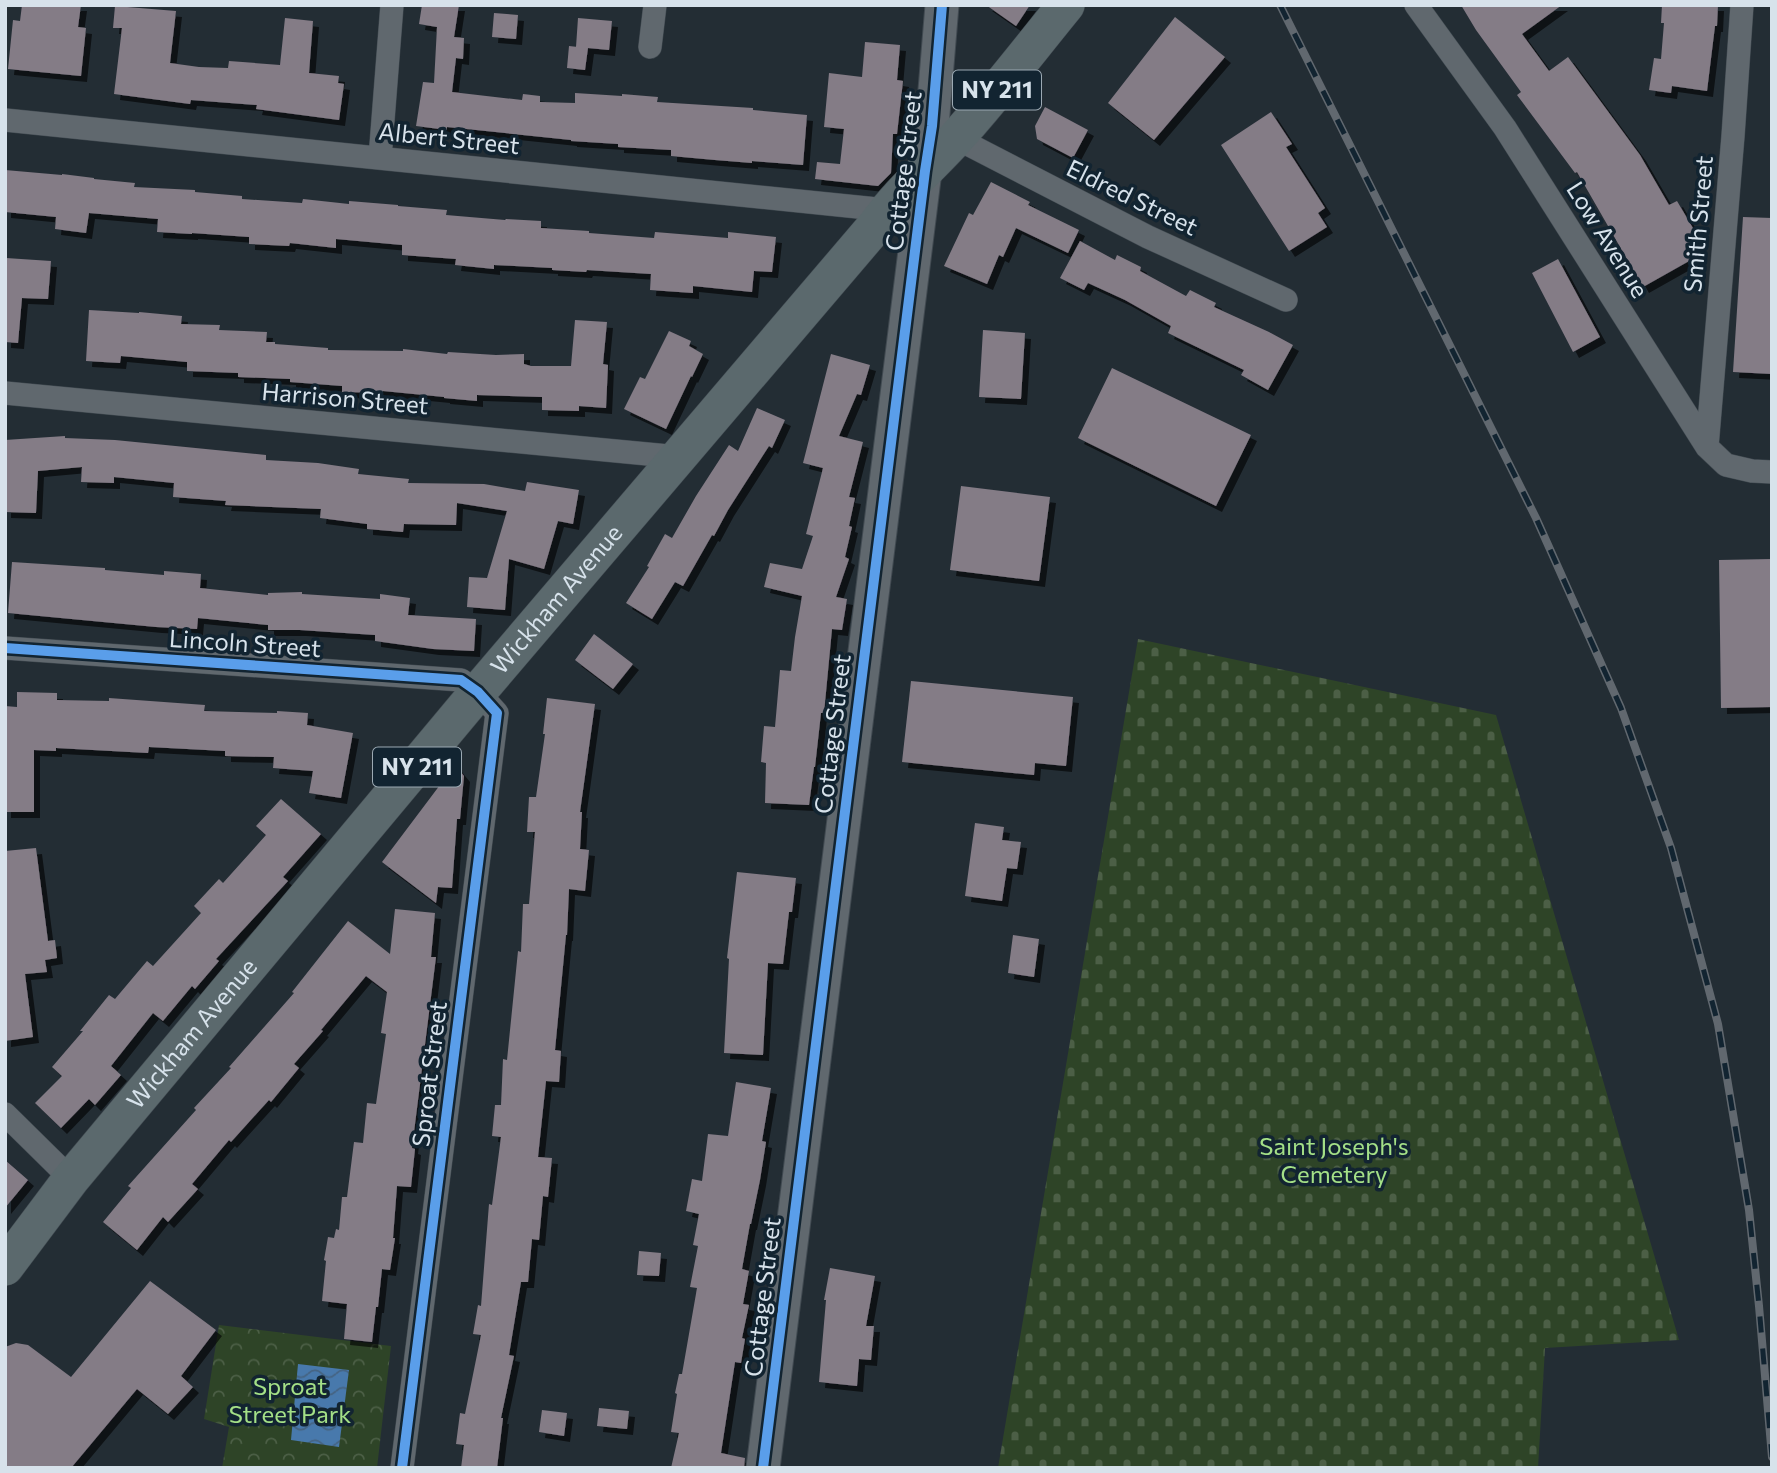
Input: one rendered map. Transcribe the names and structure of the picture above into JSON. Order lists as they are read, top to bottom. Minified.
{"streets":{"main road":["NY 211","Wickham Avenue"],"street":["Albert Street","Cottage Street","Eldred Street","Smith Street","Low Avenue","Harrison Street","Lincoln Street","Sproat Street"]},"crossings":[["Albert Street","Wickham Avenue"],["Cottage Street","Wickham Avenue"],["Eldred Street","Wickham Avenue"],["Smith Street","Low Avenue"],["Harrison Street","Wickham Avenue"],["Wickham Avenue","Lincoln Street"],["Wickham Avenue","Sproat Street"],["Lincoln Street","Sproat Street"]],"parks":["Saint Joseph's Cemetery","Sproat Street Park"]}
